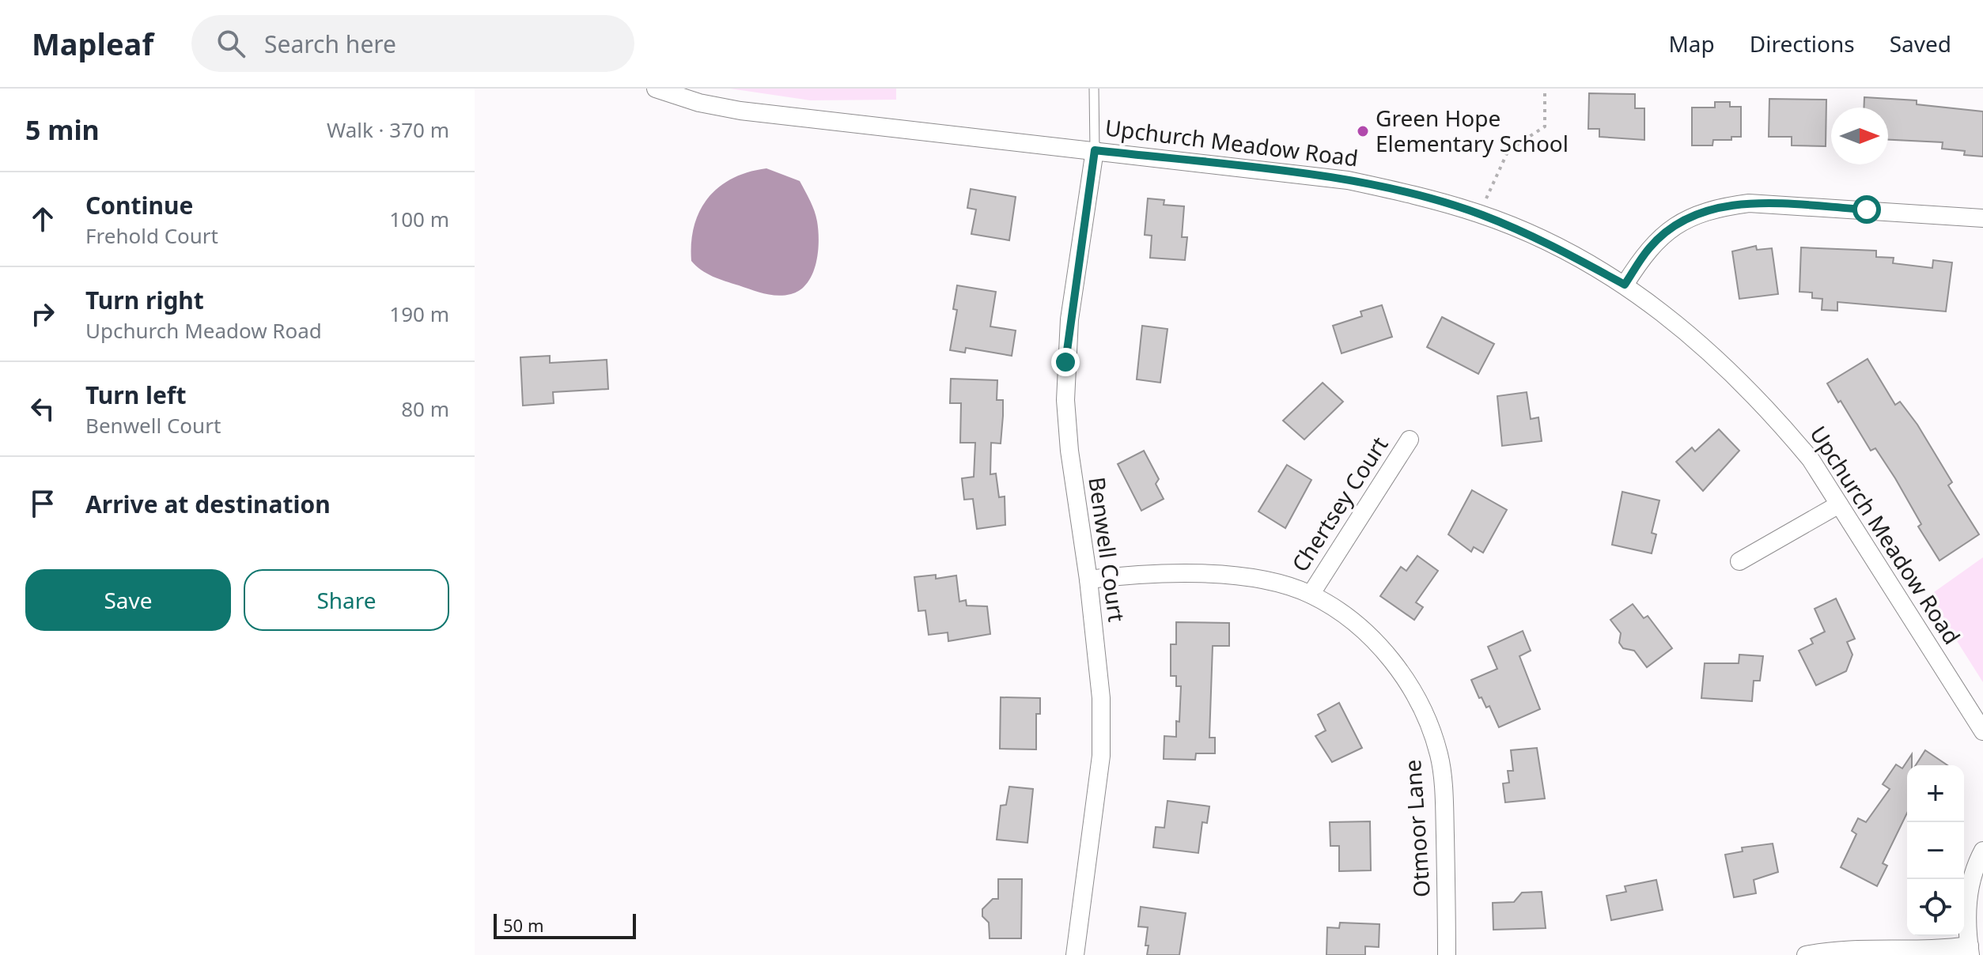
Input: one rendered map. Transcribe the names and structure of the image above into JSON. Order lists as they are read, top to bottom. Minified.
{"streets":{"street":["Upchurch Meadow Road","Chertsey Court","Benwell Court","Otmoor Lane"]},"crossings":[["Upchurch Meadow Road","Benwell Court"],["Chertsey Court","Otmoor Lane"],["Benwell Court","Otmoor Lane"]],"places":["Green Hope Elementary School"],"scale_bar":"50 m","north":"right","page":{"header":"Mapleaf","search":"Search here","nav":["Map","Directions","Saved"],"heading":["5 min","Walk · 370 m"],"list":[["Continue","Frehold Court","100 m"],["Turn right","Upchurch Meadow Road","190 m"],["Turn left","Benwell Court","80 m"],"Arrive at destination"],"buttons":["Save","Share"],"map_buttons":["+","−"],"scale":"50 m"}}
